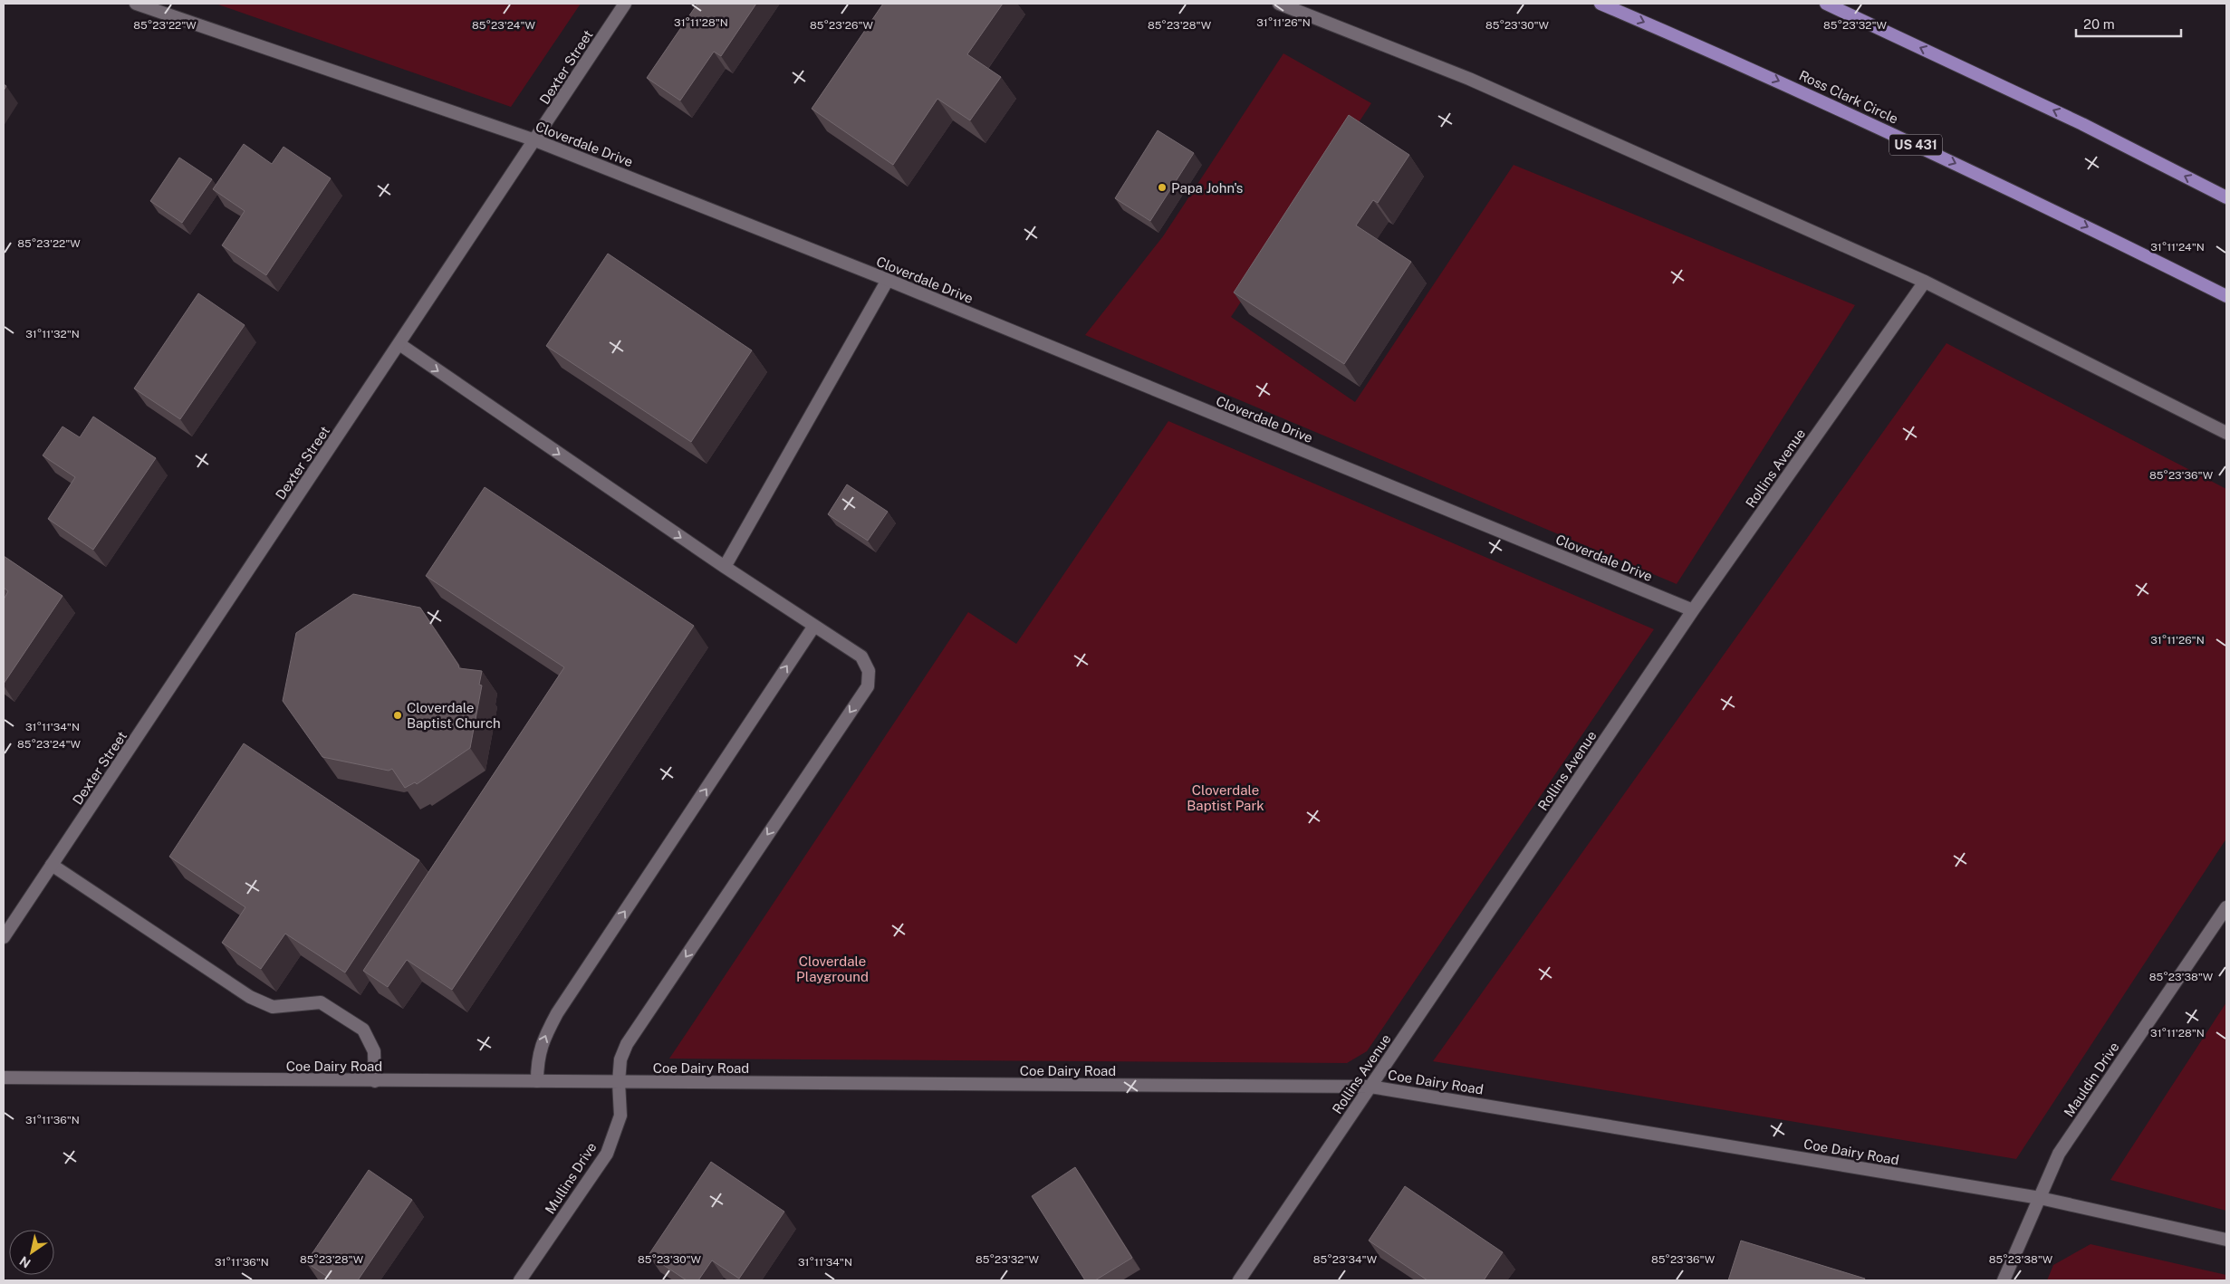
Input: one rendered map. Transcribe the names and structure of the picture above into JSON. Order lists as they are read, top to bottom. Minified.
{"streets":{"highway":["Ross Clark Circle","US 431"],"street":["Dexter Street","Cloverdale Drive","Rollins Avenue","Coe Dairy Road","Mauldin Drive","Mullins Drive"]},"crossings":[["Dexter Street","Cloverdale Drive"],["Cloverdale Drive","Rollins Avenue"],["Rollins Avenue","Coe Dairy Road"],["Coe Dairy Road","Mauldin Drive"],["Coe Dairy Road","Mullins Drive"]],"parks":["Cloverdale Baptist Park","Cloverdale Playground"],"places":["Papa John's","Cloverdale Baptist Church"],"scale_bar":"20 m","north":"bottom left","coordinates":["31°11'28\"N","31°11'26\"N","85°23'22\"W","85°23'24\"W","85°23'26\"W","85°23'28\"W","85°23'30\"W","85°23'32\"W","31°11'24\"N","31°11'32\"N","85°23'36\"W","31°11'34\"N","85°23'38\"W","31°11'36\"N","85°23'34\"W"]}
